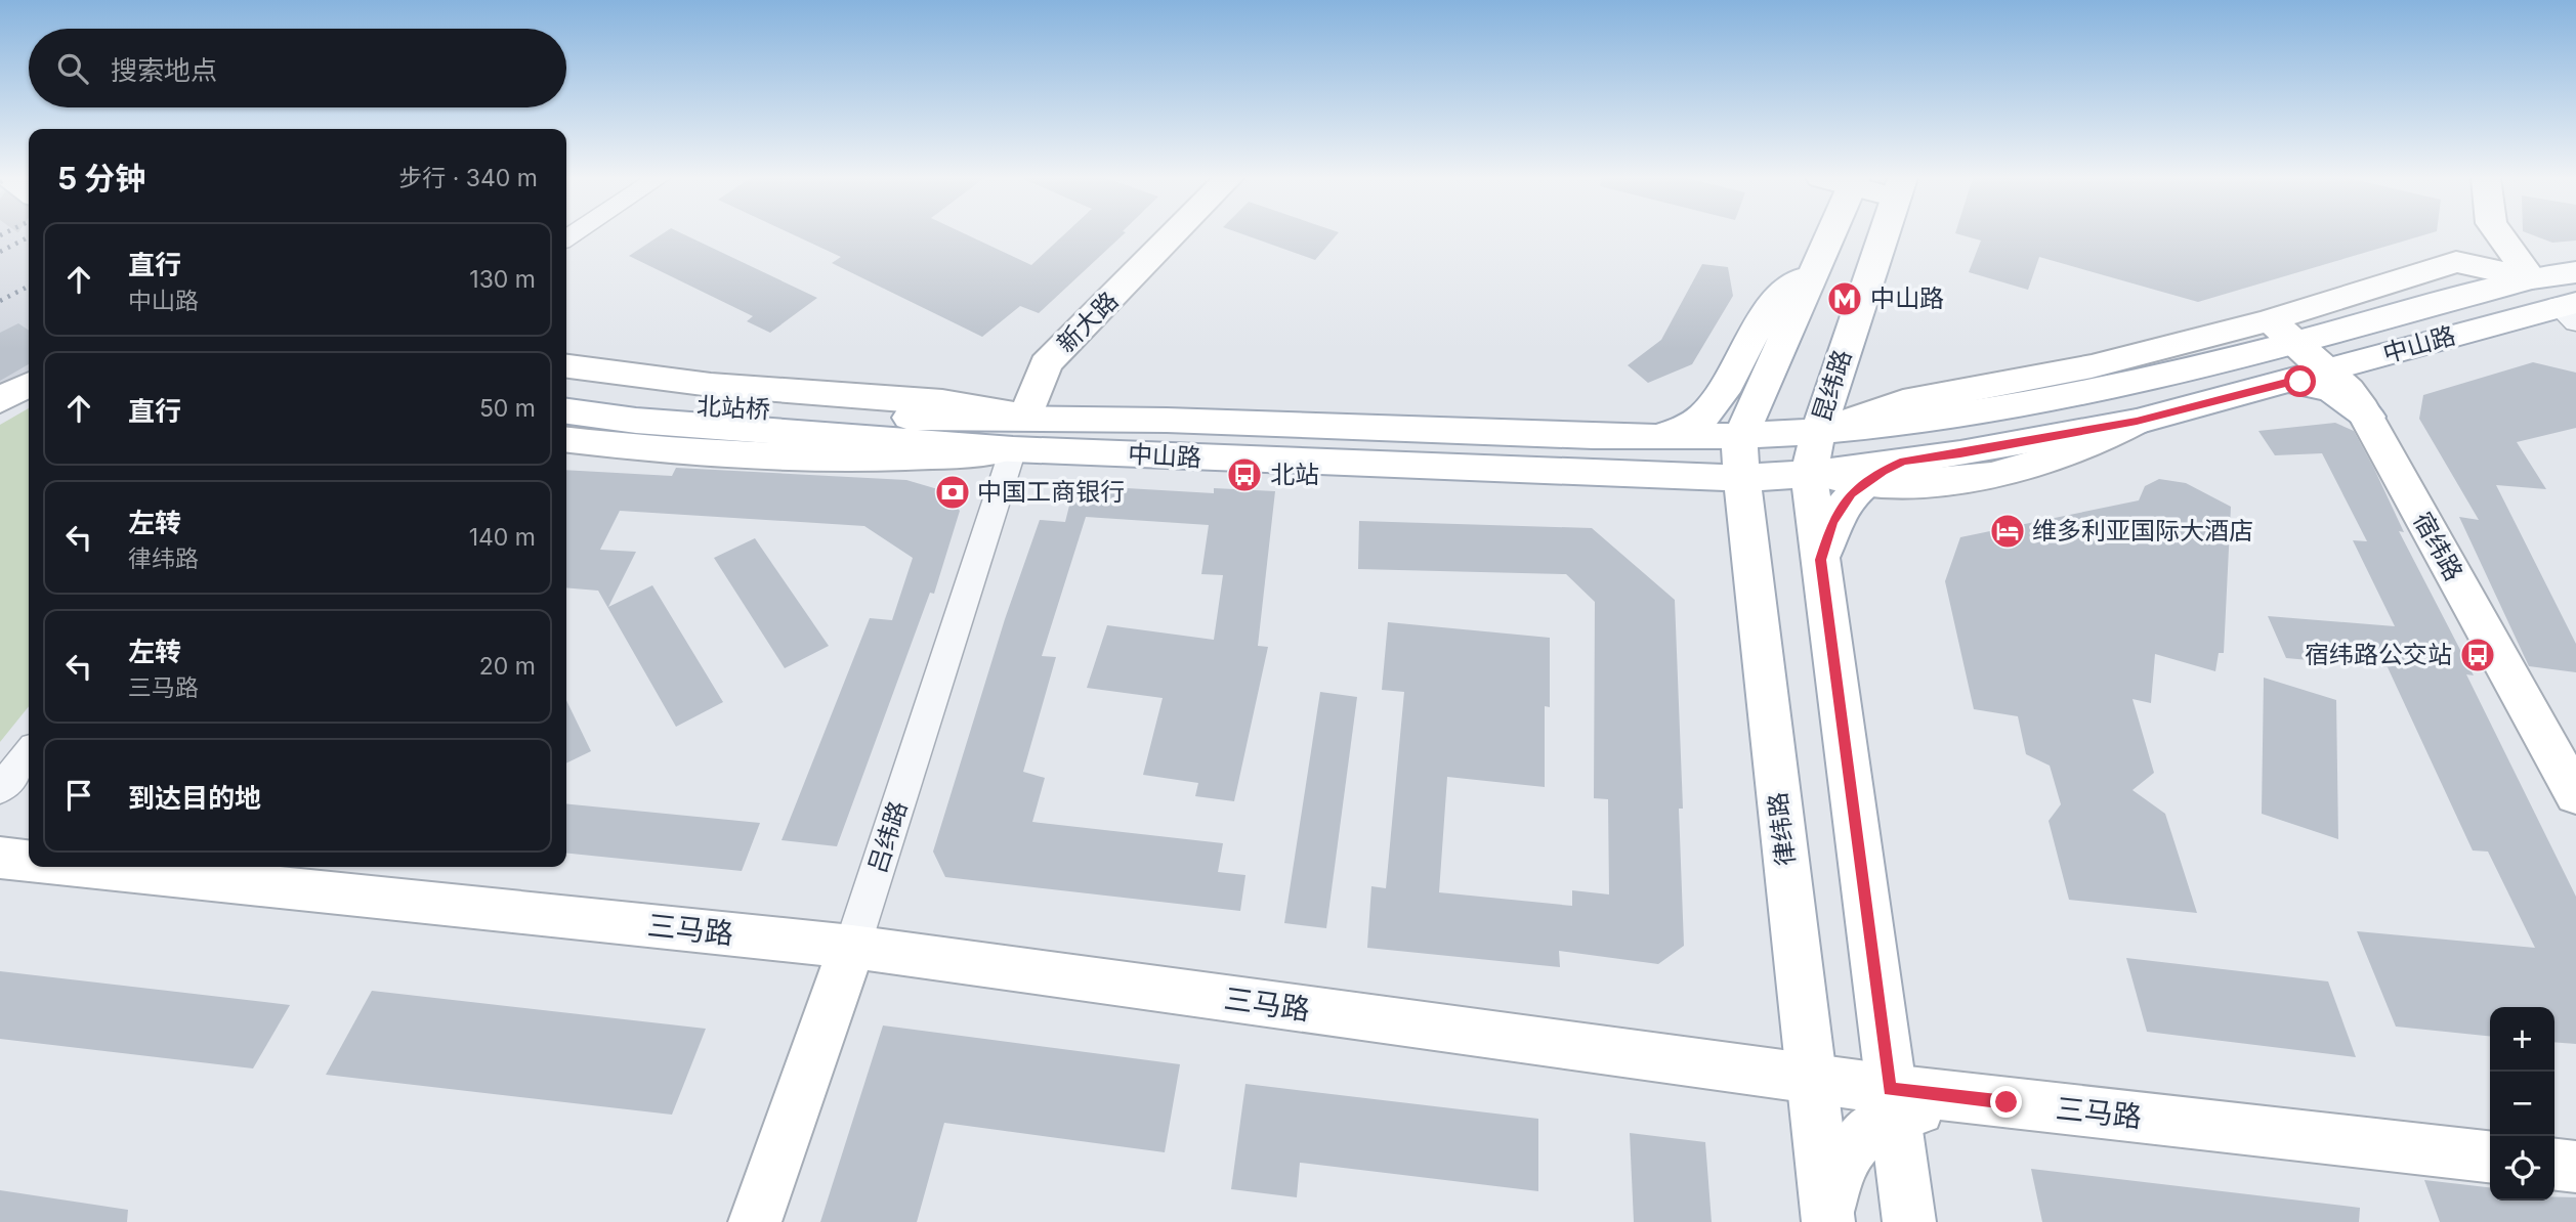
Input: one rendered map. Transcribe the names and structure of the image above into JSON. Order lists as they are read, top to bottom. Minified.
{"streets":{"main road":["新大路","中山路","昆纬路","北站桥","宿纬路","律纬路","吕纬路","三马路"]},"crossings":[["新大路","中山路"],["中山路","昆纬路"],["中山路","北站桥"],["中山路","宿纬路"],["中山路","律纬路"],["中山路","吕纬路"],["律纬路","三马路"],["吕纬路","三马路"]],"places":{"metro station":["中山路"],"bus stop":["北站","宿纬路公交站"],"bank":["中国工商银行"],"hotel":["维多利亚国际大酒店"]},"page":{"search":"搜索地点","heading":["5 分钟","步行 · 340 m"],"list":[["直行","中山路","130 m"],["直行","50 m"],["左转","律纬路","140 m"],["左转","三马路","20 m"],"到达目的地"],"map_buttons":["+","−"]}}
